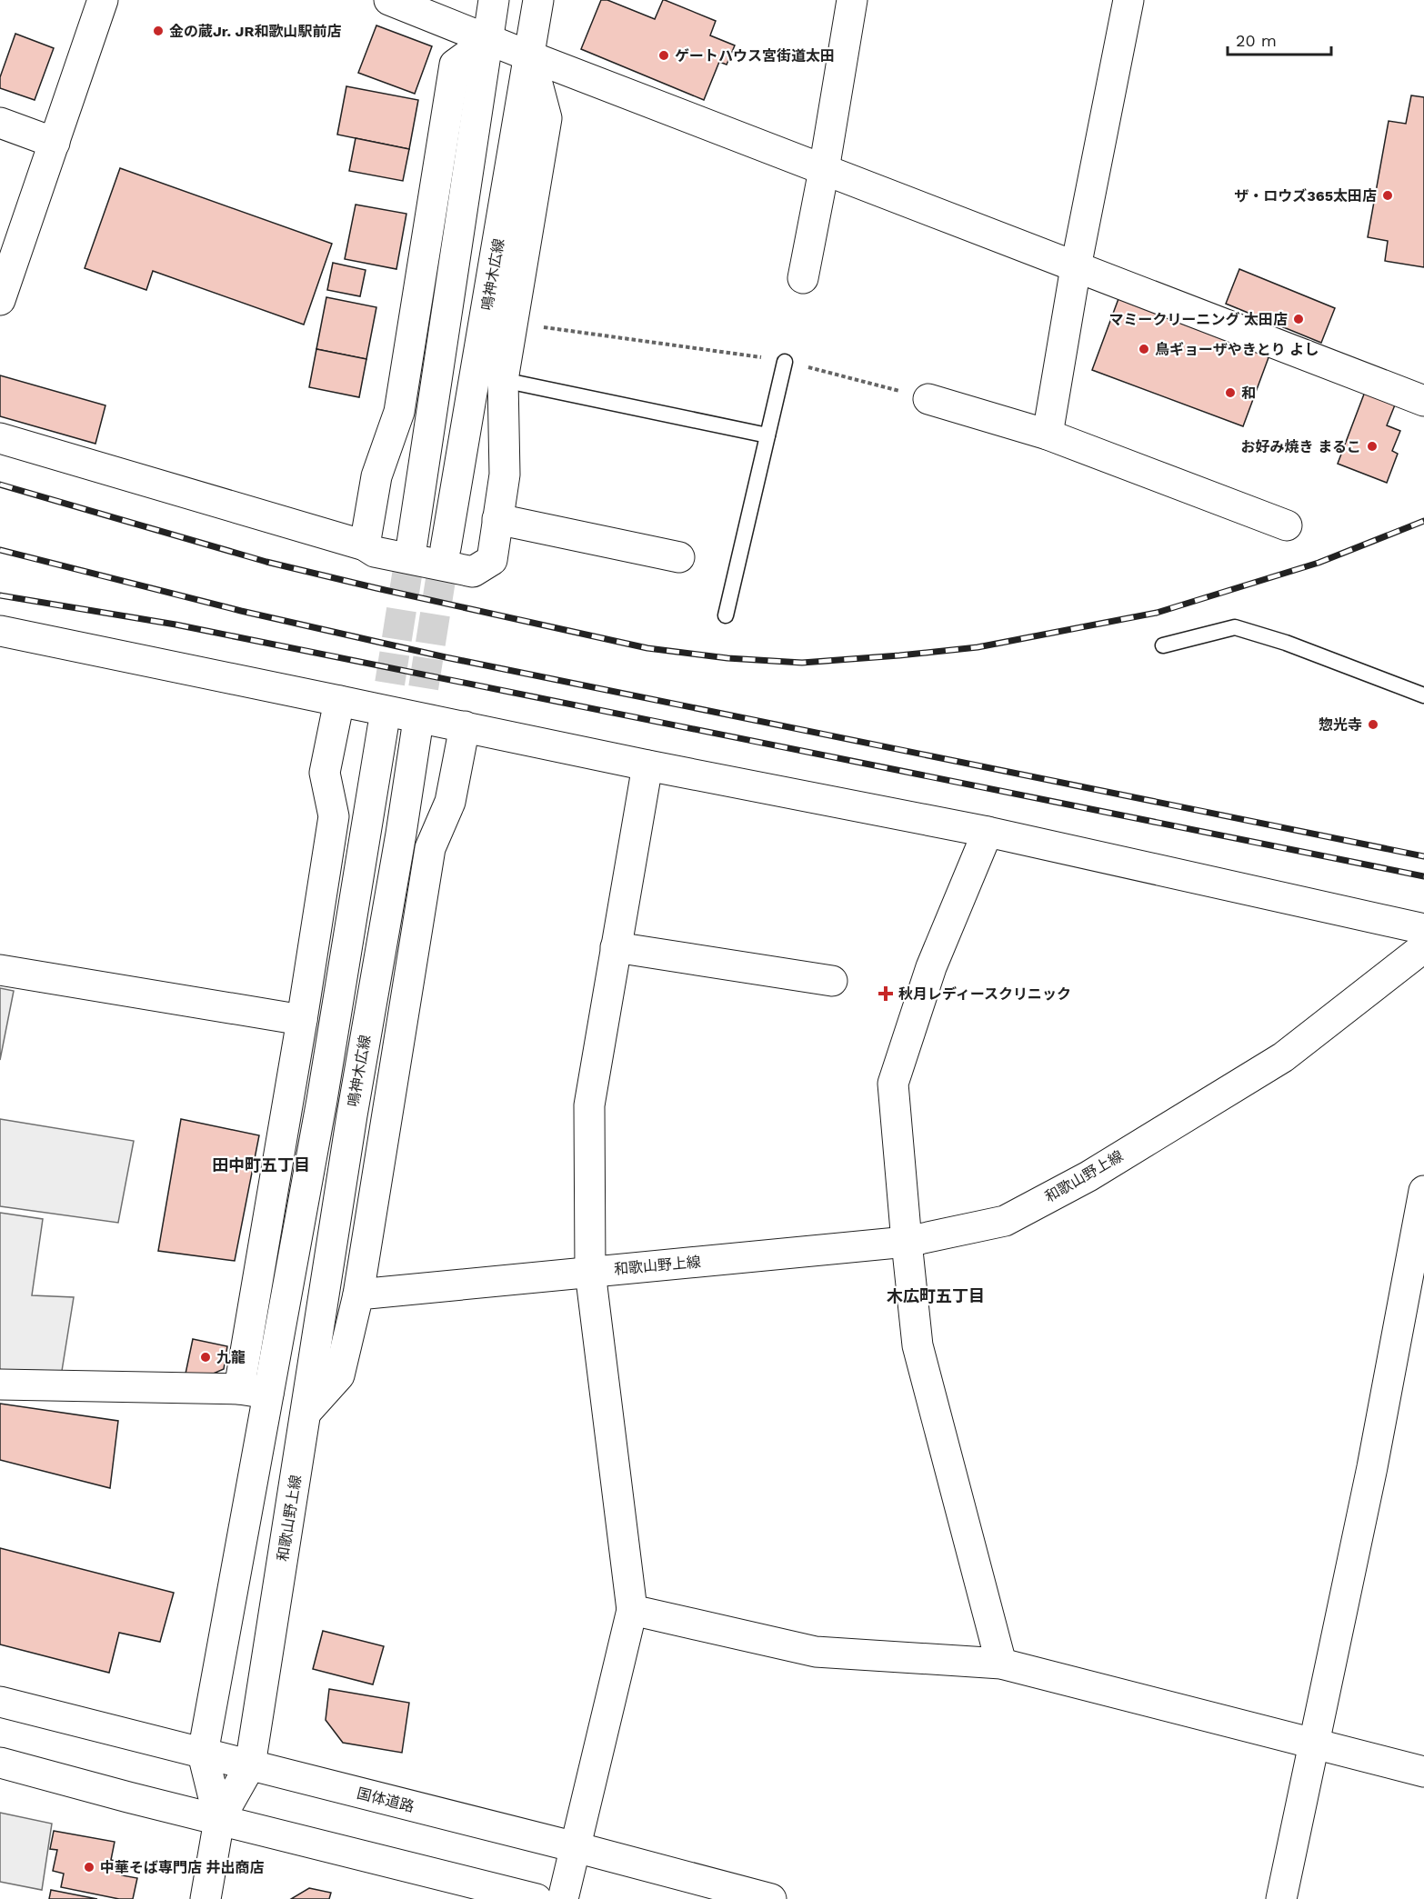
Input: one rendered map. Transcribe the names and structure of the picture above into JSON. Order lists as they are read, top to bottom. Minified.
{"streets":{"street":["鳴神木広線","和歌山野上線","国体道路"]},"crossings":[["鳴神木広線","和歌山野上線"],["和歌山野上線","国体道路"]],"districts":["田中町五丁目","木広町五丁目"],"places":{"other":["金の蔵Jr. JR和歌山駅前店","ゲートハウス宮街道太田","ザ・ロウズ365太田店","マミークリーニング 太田店","鳥ギョーザやきとり よし","和","お好み焼き まるこ","惣光寺","九龍","中華そば専門店 井出商店"],"health":["秋月レディースクリニック"]},"scale_bar":"20 m"}
